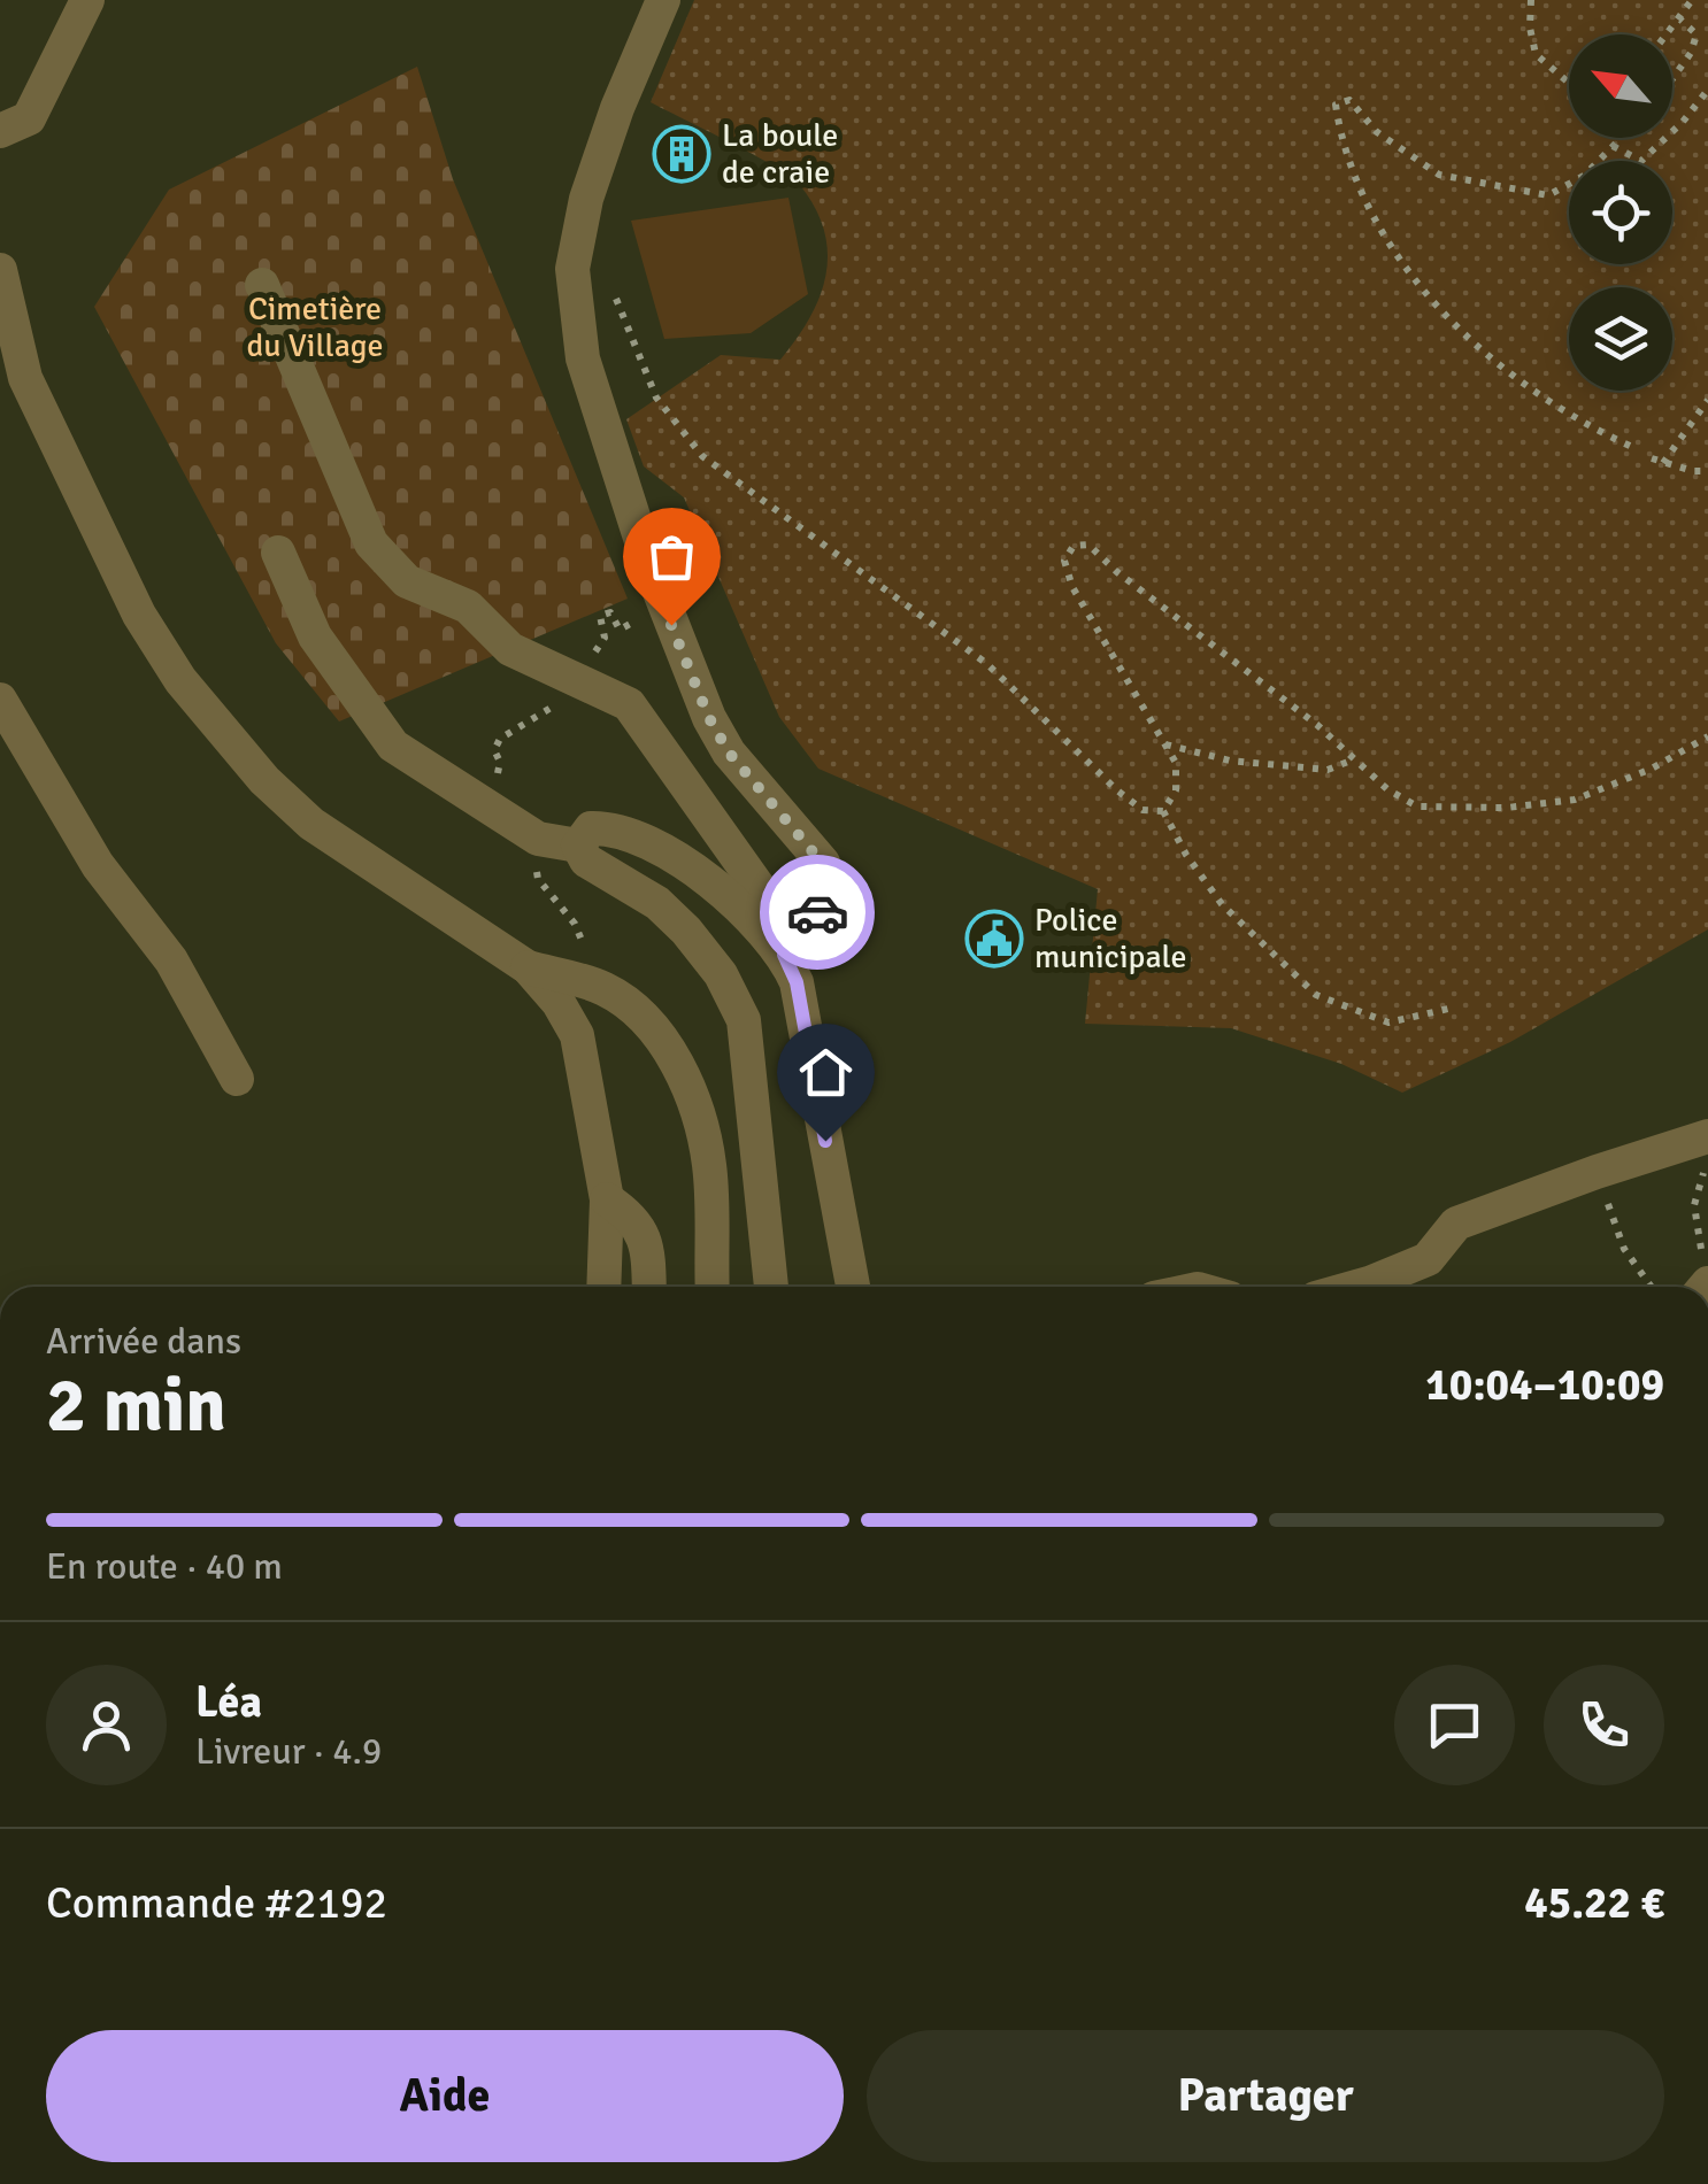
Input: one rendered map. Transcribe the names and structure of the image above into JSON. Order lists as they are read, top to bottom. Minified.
{"parks":["Cimetière du Village"],"places":{"building":["La boule de craie"],"public building":["Police municipale"]},"north":"top left","page":{"heading":["2 min","Arrivée dans","10:04–10:09"],"panel":["Léa","Livreur · 4.9","Commande #2192","45.22 €"],"bar":"En route · 40 m","buttons":["Aide","Partager"]}}
